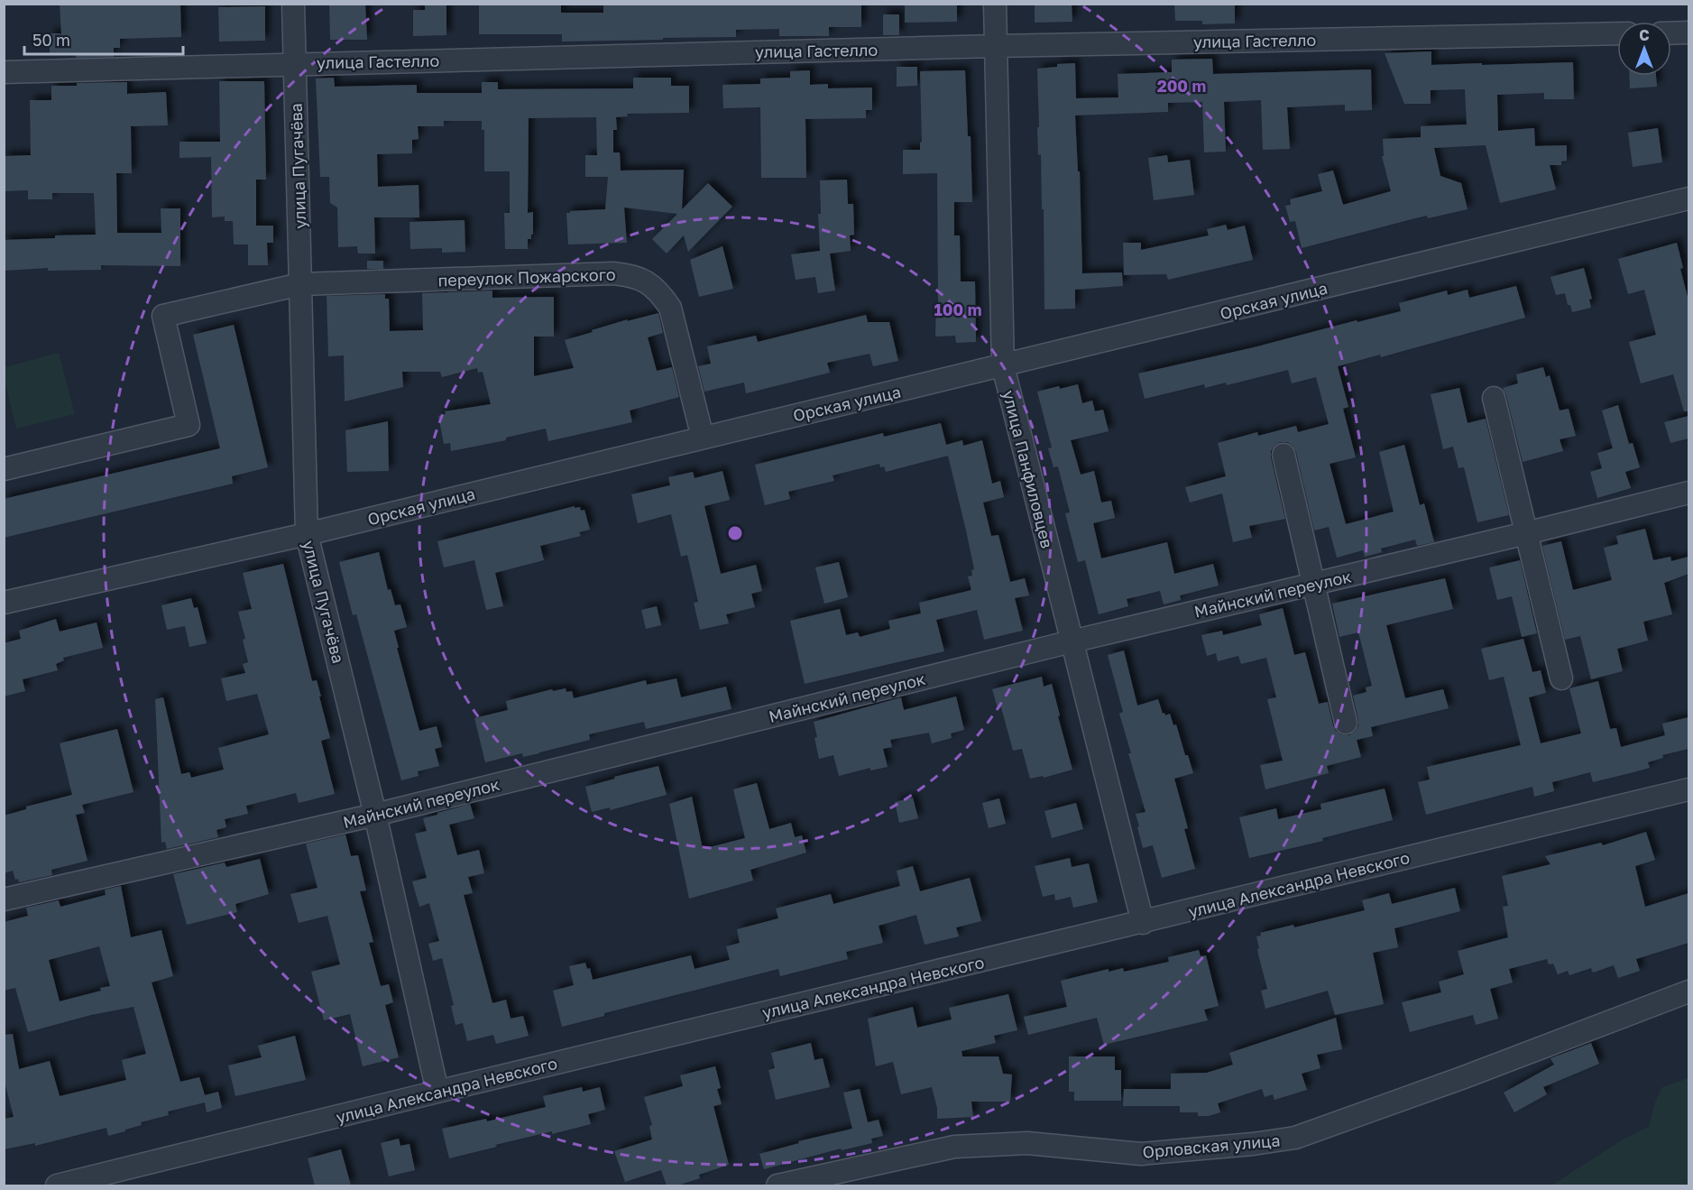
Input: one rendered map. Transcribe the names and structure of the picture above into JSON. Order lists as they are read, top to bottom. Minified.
{"streets":{"street":["улица Гастелло","улица Пугачёва","переулок Пожарского","Орская улица","улица Панфиловцев","Майнский переулок","улица Александра Невского","Орловская улица"]},"crossings":[["улица Гастелло","улица Пугачёва"],["улица Гастелло","улица Панфиловцев"],["улица Пугачёва","переулок Пожарского"],["улица Пугачёва","Орская улица"],["улица Пугачёва","Майнский переулок"],["улица Пугачёва","улица Александра Невского"],["переулок Пожарского","Орская улица"],["Орская улица","улица Панфиловцев"],["улица Панфиловцев","Майнский переулок"],["улица Панфиловцев","улица Александра Невского"]],"scale_bar":"50 m","north":"top","rings":["200 m","100 m"]}
